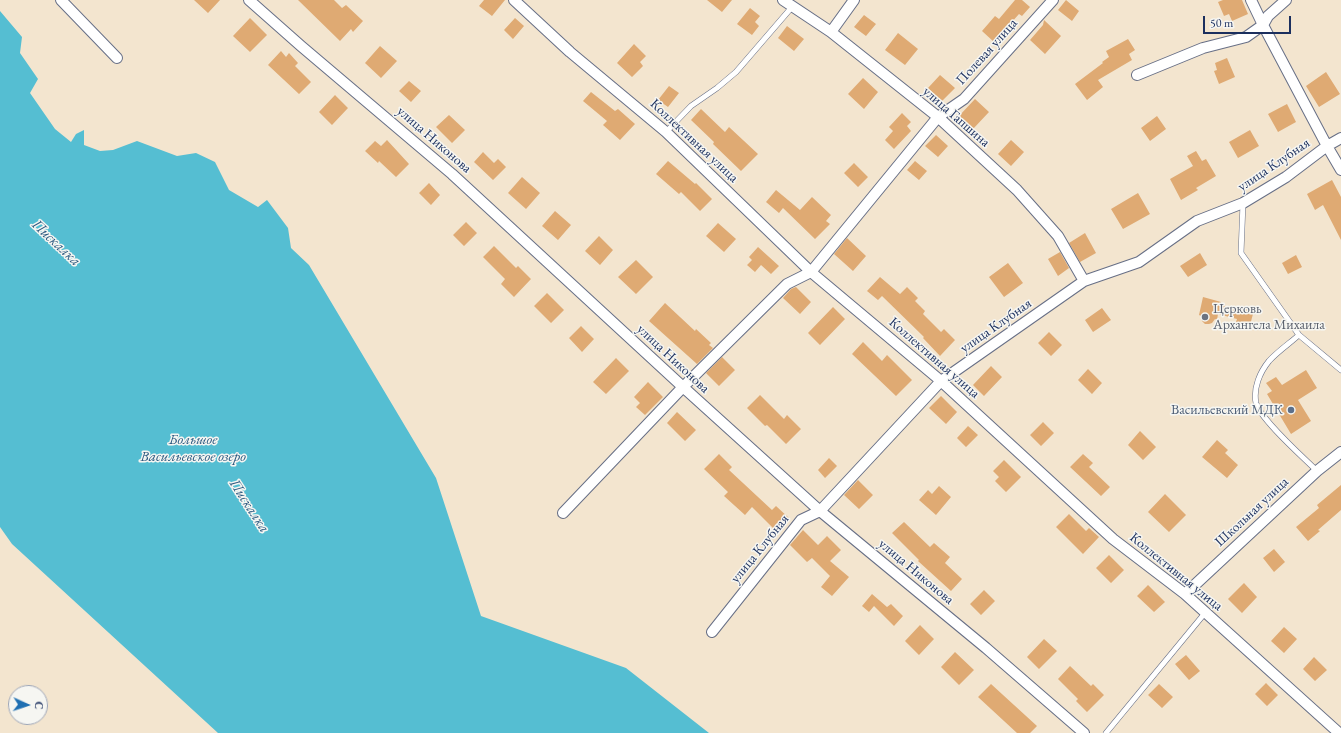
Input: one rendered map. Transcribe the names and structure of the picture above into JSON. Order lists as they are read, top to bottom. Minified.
{"streets":{"street":["Полевая улица","улица Гапшина","улица Никонова","Коллективная улица","улица Клубная","Школьная улица"]},"crossings":[["Полевая улица","улица Гапшина"],["Полевая улица","Коллективная улица"],["улица Гапшина","улица Клубная"],["улица Никонова","улица Клубная"],["Коллективная улица","улица Клубная"],["Коллективная улица","Школьная улица"]],"water":["Пискалка","Большое Васильевское озеро"],"places":["Церковь Архангела Михаила","Васильевский МДК"],"scale_bar":"50 m","north":"right"}
